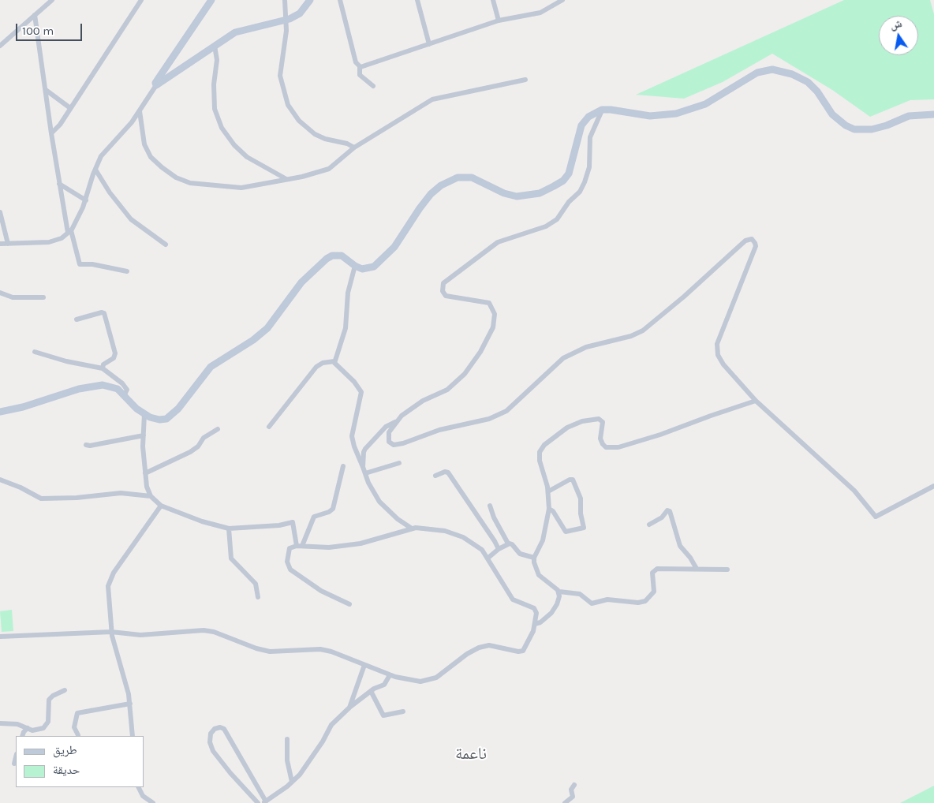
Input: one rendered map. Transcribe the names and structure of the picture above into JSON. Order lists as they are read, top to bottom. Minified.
{"districts":["ناعمة"],"legend":["طريق","حديقة"],"scale_bar":"100 m","north":"top"}
